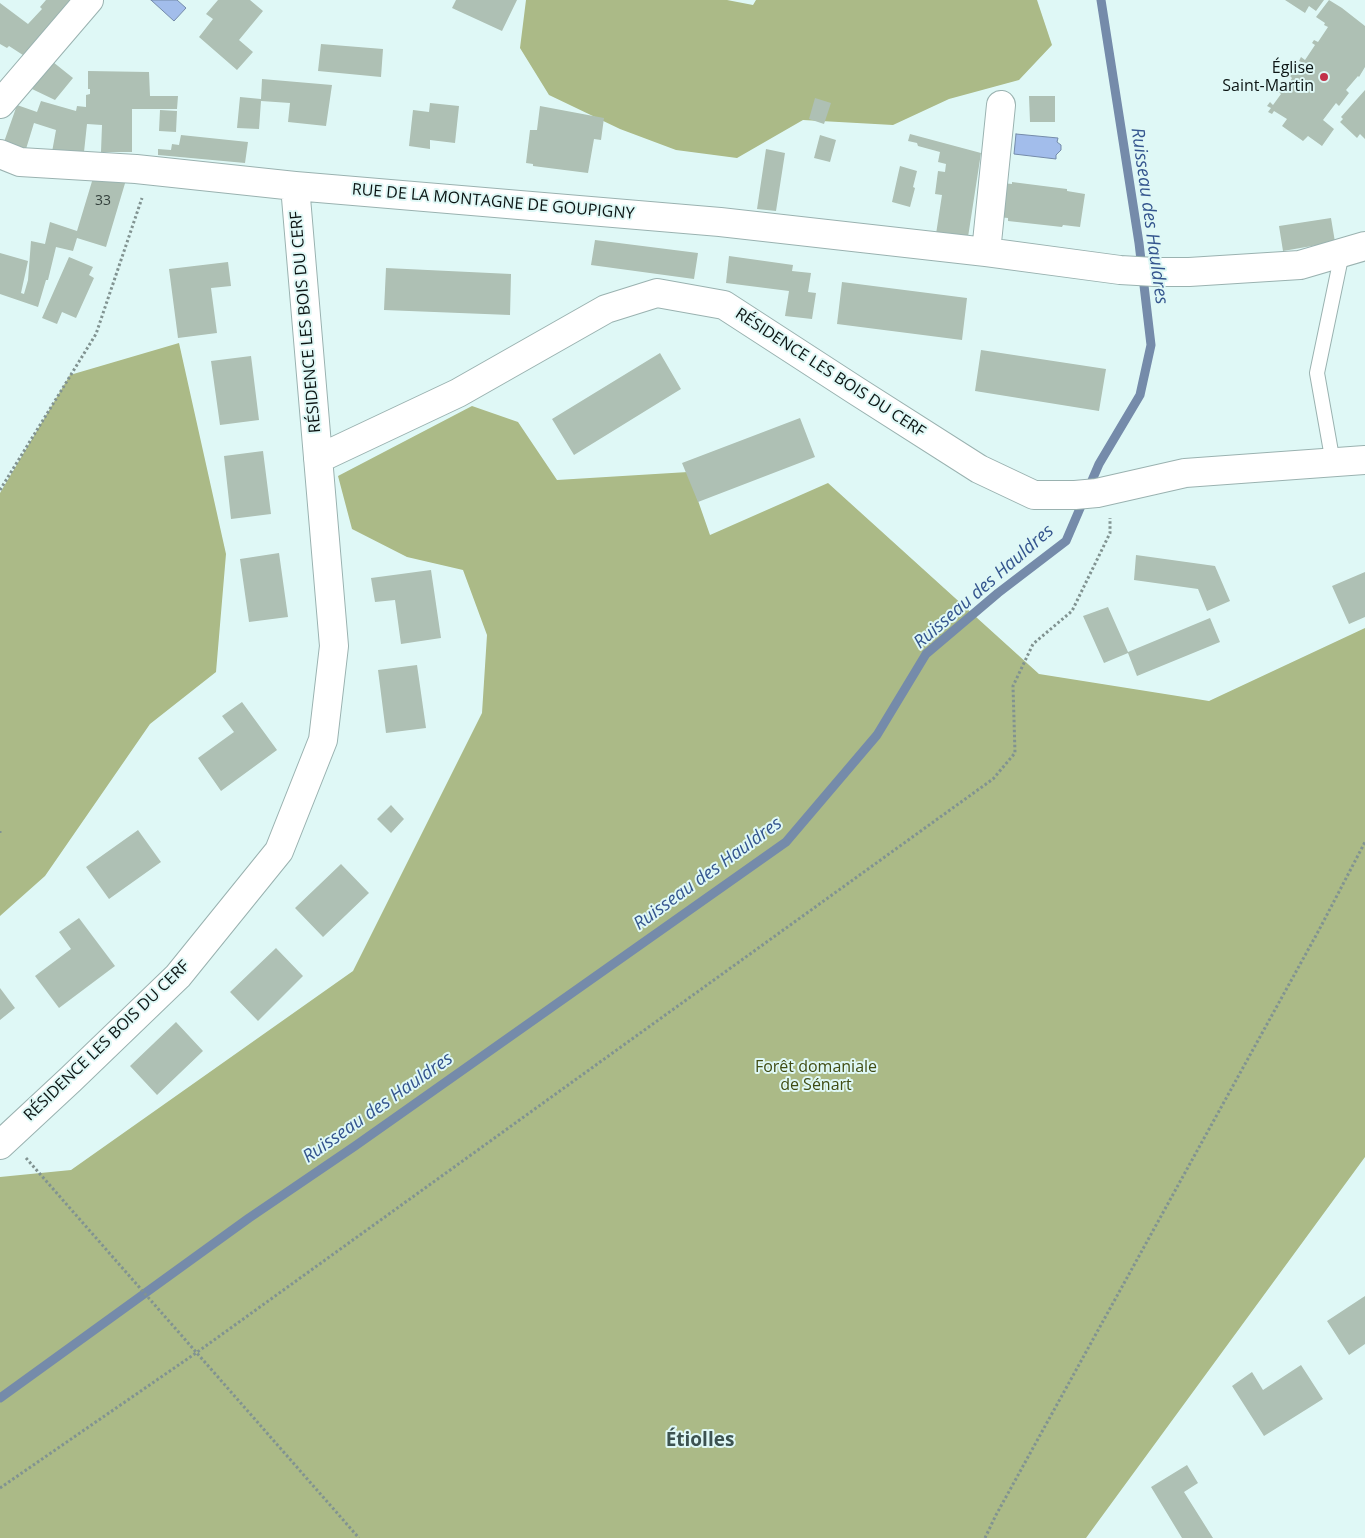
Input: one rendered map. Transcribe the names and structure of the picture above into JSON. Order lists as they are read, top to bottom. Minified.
{"streets":{"street":["RUE DE LA MONTAGNE DE GOUPIGNY","RÉSIDENCE LES BOIS DU CERF"]},"crossings":[["RUE DE LA MONTAGNE DE GOUPIGNY","RÉSIDENCE LES BOIS DU CERF"]],"districts":["Étiolles"],"water":["Ruisseau des Hauldres"],"parks":["Forêt domaniale de Sénart"],"places":["Église Saint-Martin"],"house_numbers":["33"]}
